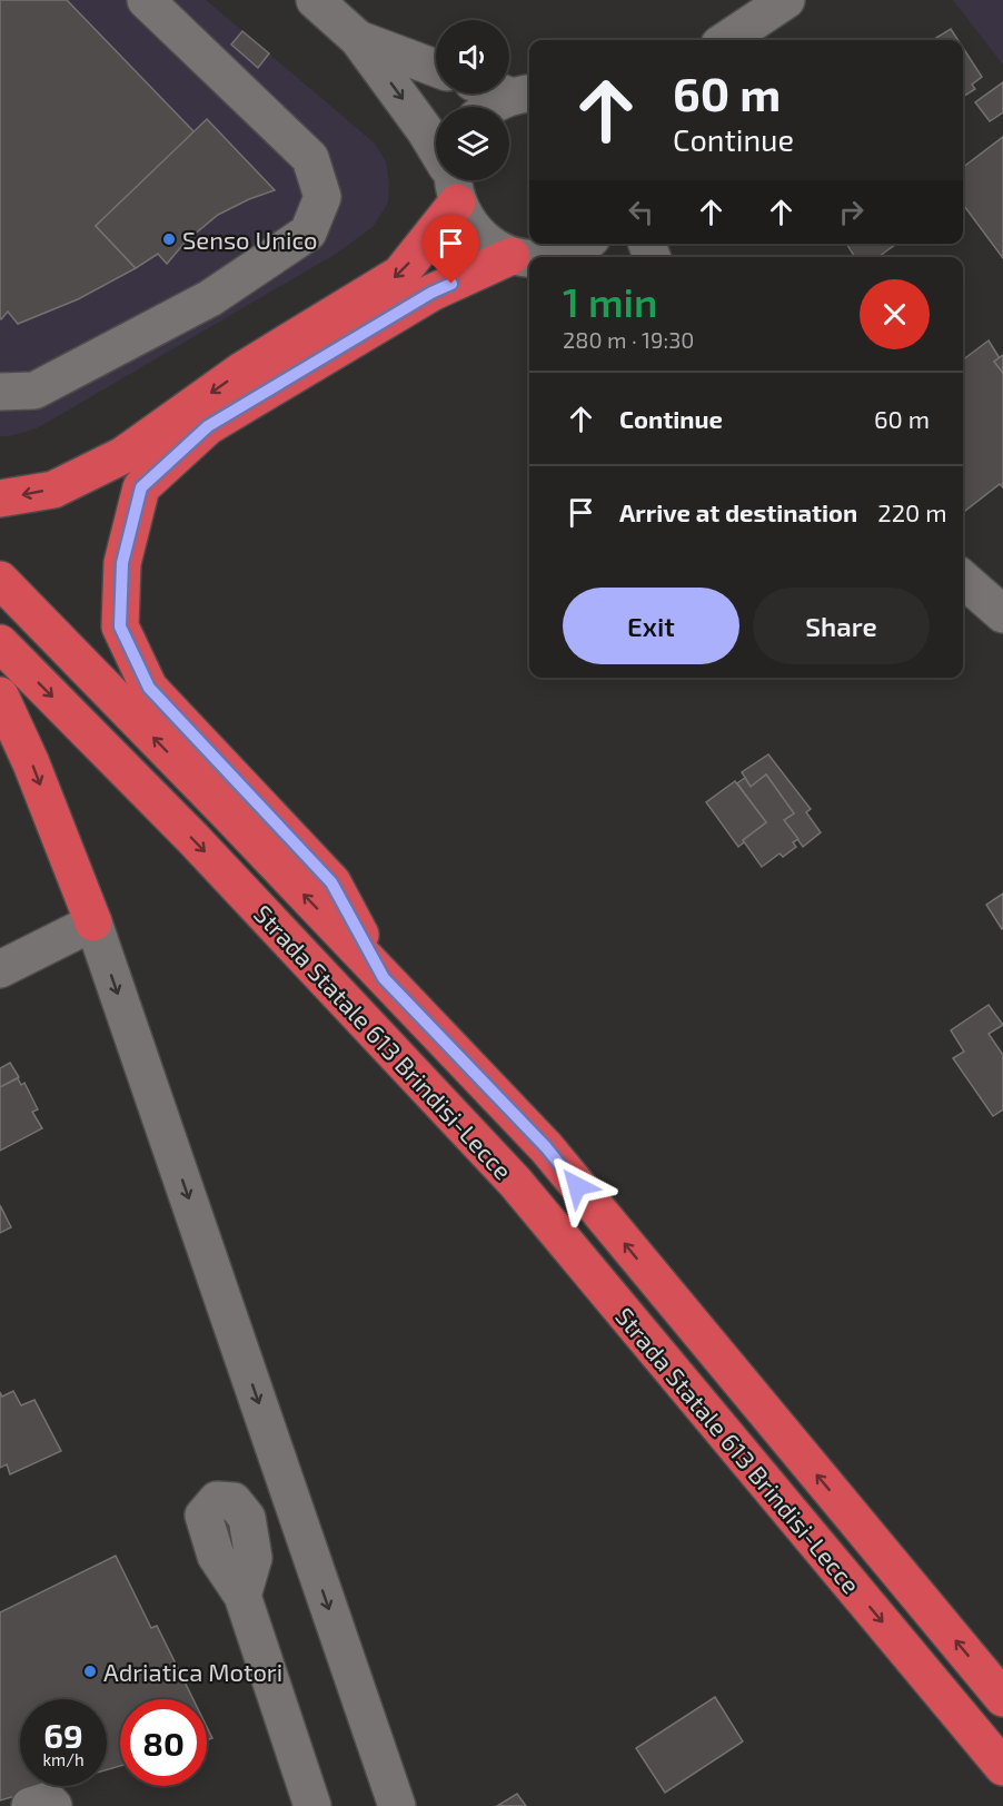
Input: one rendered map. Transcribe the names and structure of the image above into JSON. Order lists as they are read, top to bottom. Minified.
{"streets":{"highway":["Strada Statale 613 Brindisi-Lecce"]},"places":["Senso Unico","Adriatica Motori"],"page":{"turn":["60 m","Continue"],"heading":["1 min","280 m · 19:30"],"list":[{"name":"Continue","value":"60 m"},{"name":"Arrive at destination","value":"220 m"}],"buttons":["Exit","Share"],"speed":"69 km/h","limit":"80"}}
